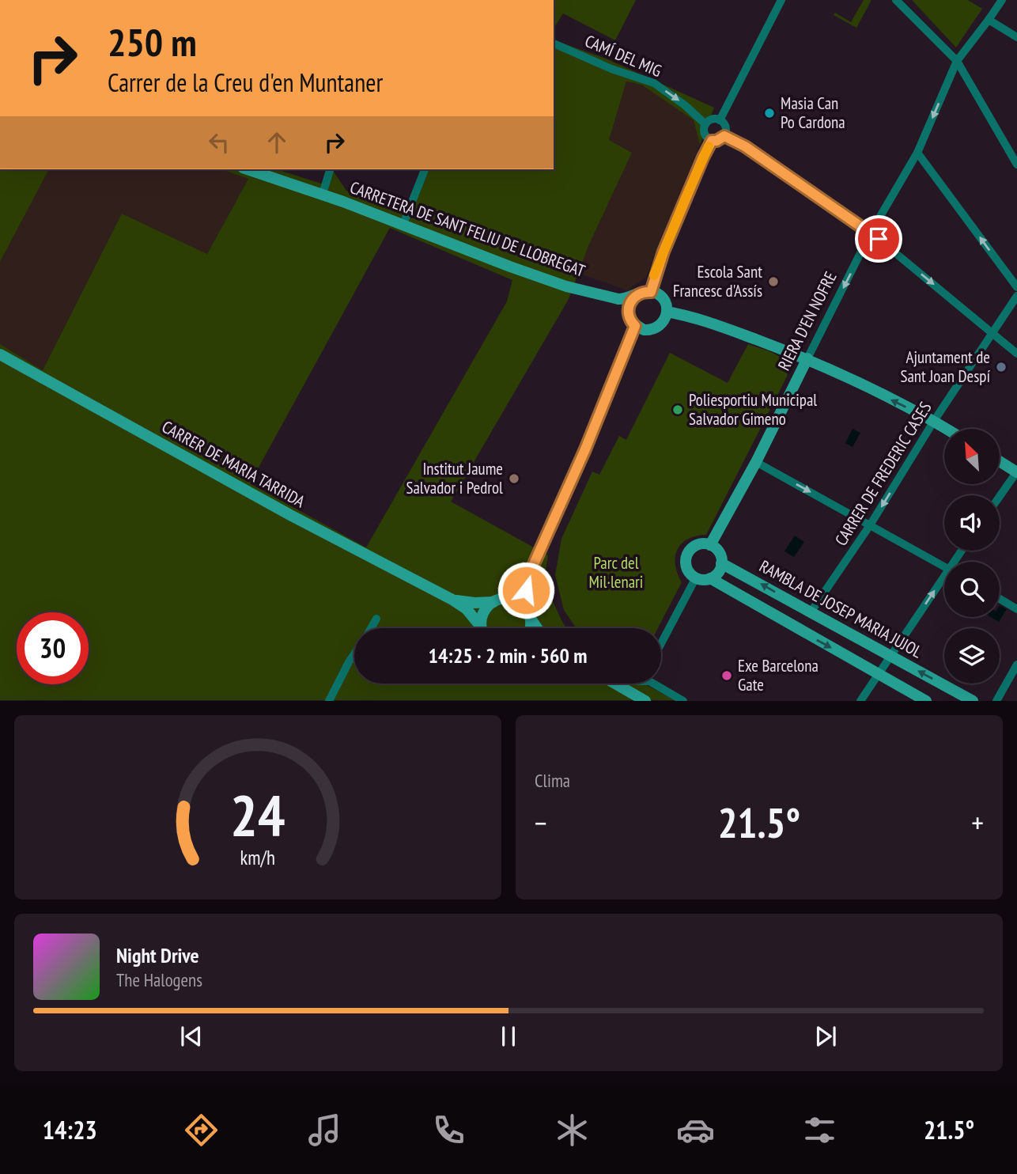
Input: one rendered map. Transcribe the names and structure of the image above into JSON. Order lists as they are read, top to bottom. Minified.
{"streets":{"street":["CAMÍ DEL MIG","CARRETERA DE SANT FELIU DE LLOBREGAT","RIERA D'EN NOFRE","CARRER DE MARIA TARRIDA","CARRER DE FREDERIC CASES","RAMBLA DE JOSEP MARIA JUJOL"]},"crossings":[["RIERA D'EN NOFRE","RAMBLA DE JOSEP MARIA JUJOL"],["CARRER DE FREDERIC CASES","RAMBLA DE JOSEP MARIA JUJOL"]],"one_way":["CAMÍ DEL MIG","RIERA D'EN NOFRE"],"parks":["Parc del Mil·lenari"],"places":["Masia Can Po Cardona","Escola Sant Francesc d'Assís","Ajuntament de Sant Joan Despí","Poliesportiu Municipal Salvador Gimeno","Institut Jaume Salvador i Pedrol","Exe Barcelona Gate"],"north":"top left","page":{"turn":["250 m","Carrer de la Creu d'en Muntaner"],"limit":"30","trip":"14:25 · 2 min · 560 m","tile":"Clima","heat":["−","21.5°","+"],"song":["Night Drive","The Halogens"],"tabs":["14:23","21.5°"],"gauge":["24","km/h"]}}
